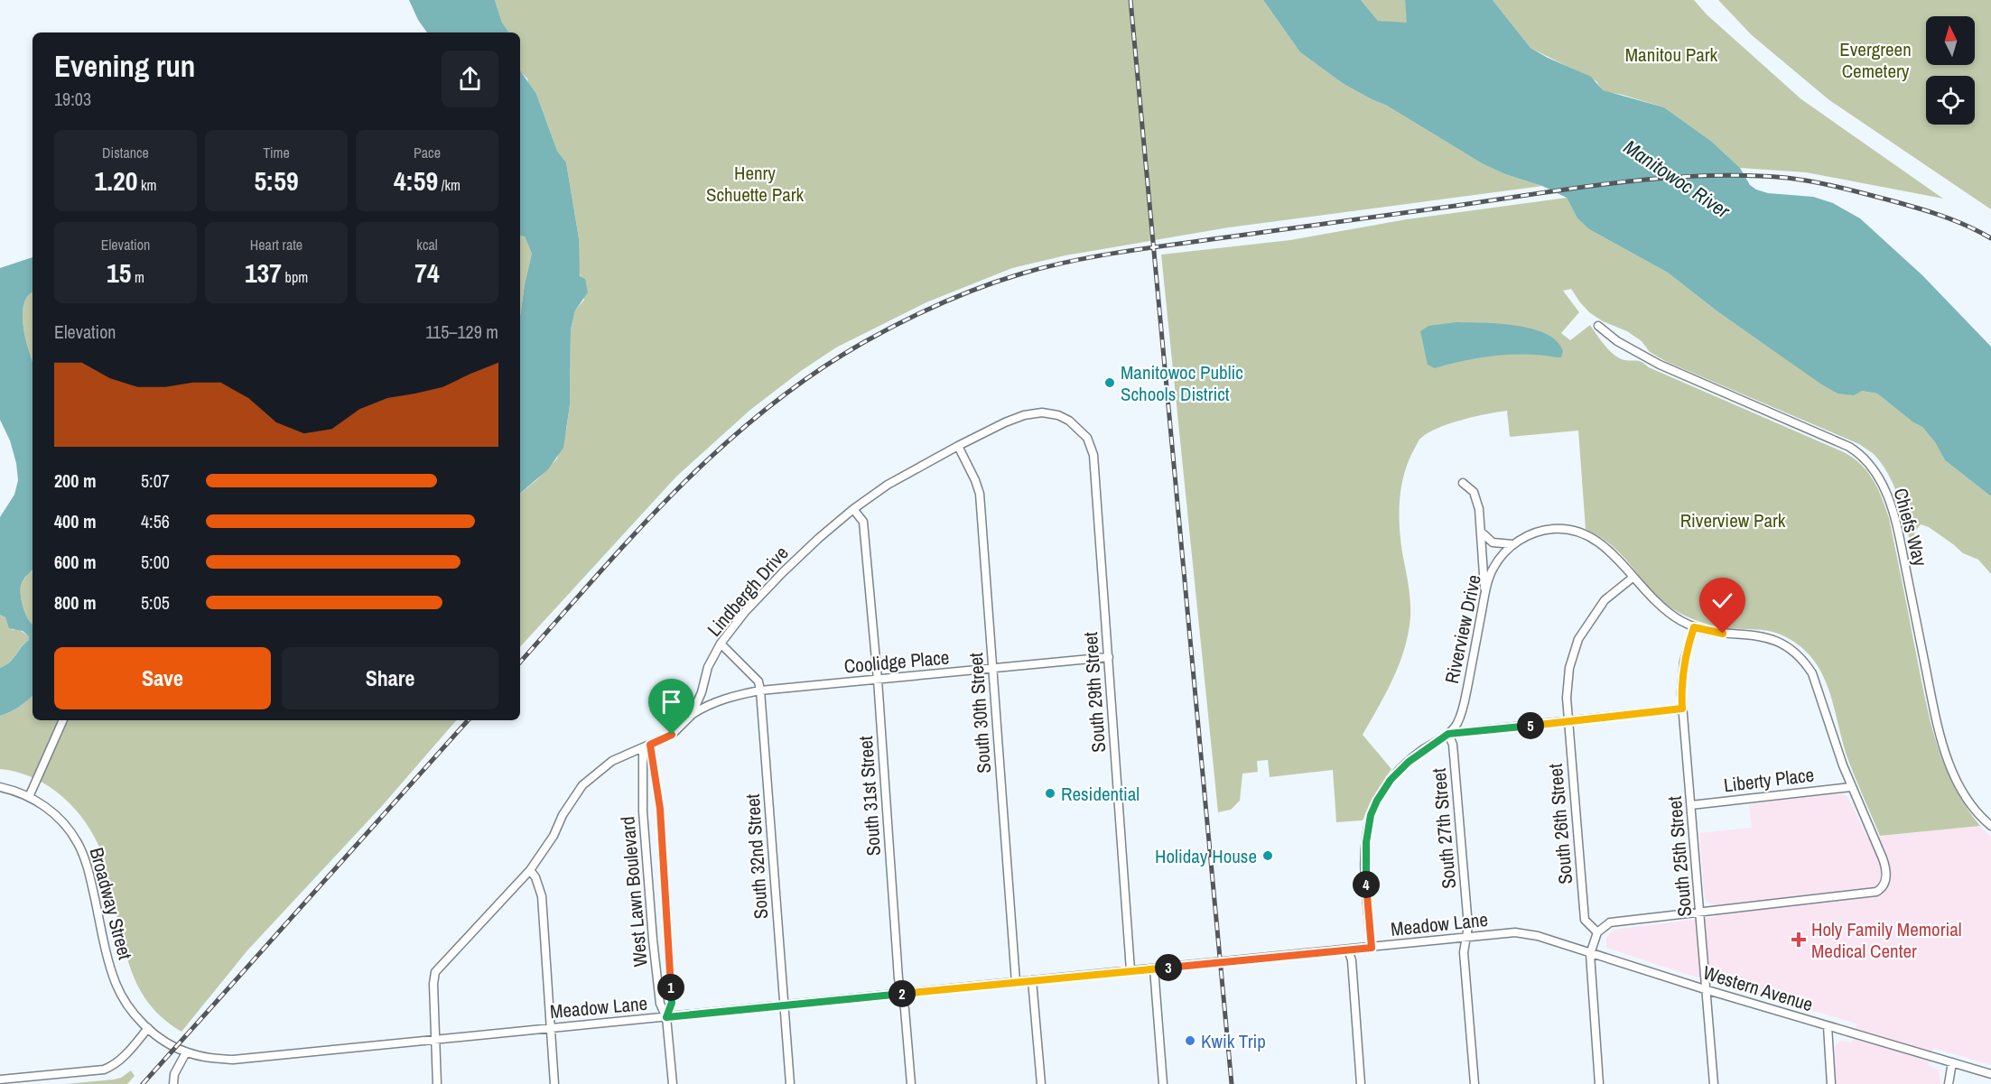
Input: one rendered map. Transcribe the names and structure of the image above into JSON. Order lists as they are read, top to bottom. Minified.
{"streets":{"street":["Chiefs Way","Lindbergh Drive","Riverview Drive","Coolidge Place","South 29th Street","South 30th Street","Liberty Place","South 31st Street","South 26th Street","South 27th Street","South 32nd Street","South 25th Street","West Lawn Boulevard","Broadway Street","Meadow Lane","Western Avenue"]},"crossings":[["Lindbergh Drive","Coolidge Place"],["Lindbergh Drive","South 29th Street"],["Lindbergh Drive","South 30th Street"],["Lindbergh Drive","South 31st Street"],["Lindbergh Drive","South 32nd Street"],["Lindbergh Drive","West Lawn Boulevard"],["Lindbergh Drive","Meadow Lane"],["Riverview Drive","Liberty Place"],["Riverview Drive","South 26th Street"],["Riverview Drive","South 27th Street"],["Riverview Drive","South 25th Street"],["Riverview Drive","Meadow Lane"],["Coolidge Place","South 29th Street"],["Coolidge Place","South 30th Street"],["Coolidge Place","South 31st Street"],["Coolidge Place","South 32nd Street"],["South 29th Street","Meadow Lane"],["South 30th Street","Meadow Lane"],["Liberty Place","South 25th Street"],["South 31st Street","Meadow Lane"],["South 27th Street","Meadow Lane"],["South 32nd Street","Meadow Lane"],["South 25th Street","Western Avenue"],["West Lawn Boulevard","Meadow Lane"],["Broadway Street","Meadow Lane"],["Meadow Lane","Western Avenue"]],"water":["Manitowoc River"],"parks":["Evergreen Cemetery","Manitou Park","Henry Schuette Park","Riverview Park"],"places":{"other":["Manitowoc Public Schools District","Residential","Holiday House","Kwik Trip"],"health":["Holy Family Memorial Medical Center"]},"north":"top","page":{"heading":["Evening run","19:03"],"stats":[["Distance","1.20 km"],["Time","5:59"],["Pace","4:59 /km"],["Elevation","15 m"],["Heart rate","137 bpm"],["kcal","74"]],"chart":["Elevation","115–129 m"],"list":[{"name":"200 m","note":"5:07"},{"name":"400 m","note":"4:56"},{"name":"600 m","note":"5:00"},{"name":"800 m","note":"5:05"}],"buttons":["Save","Share"],"pins":["5","4","3","1","2"]}}
